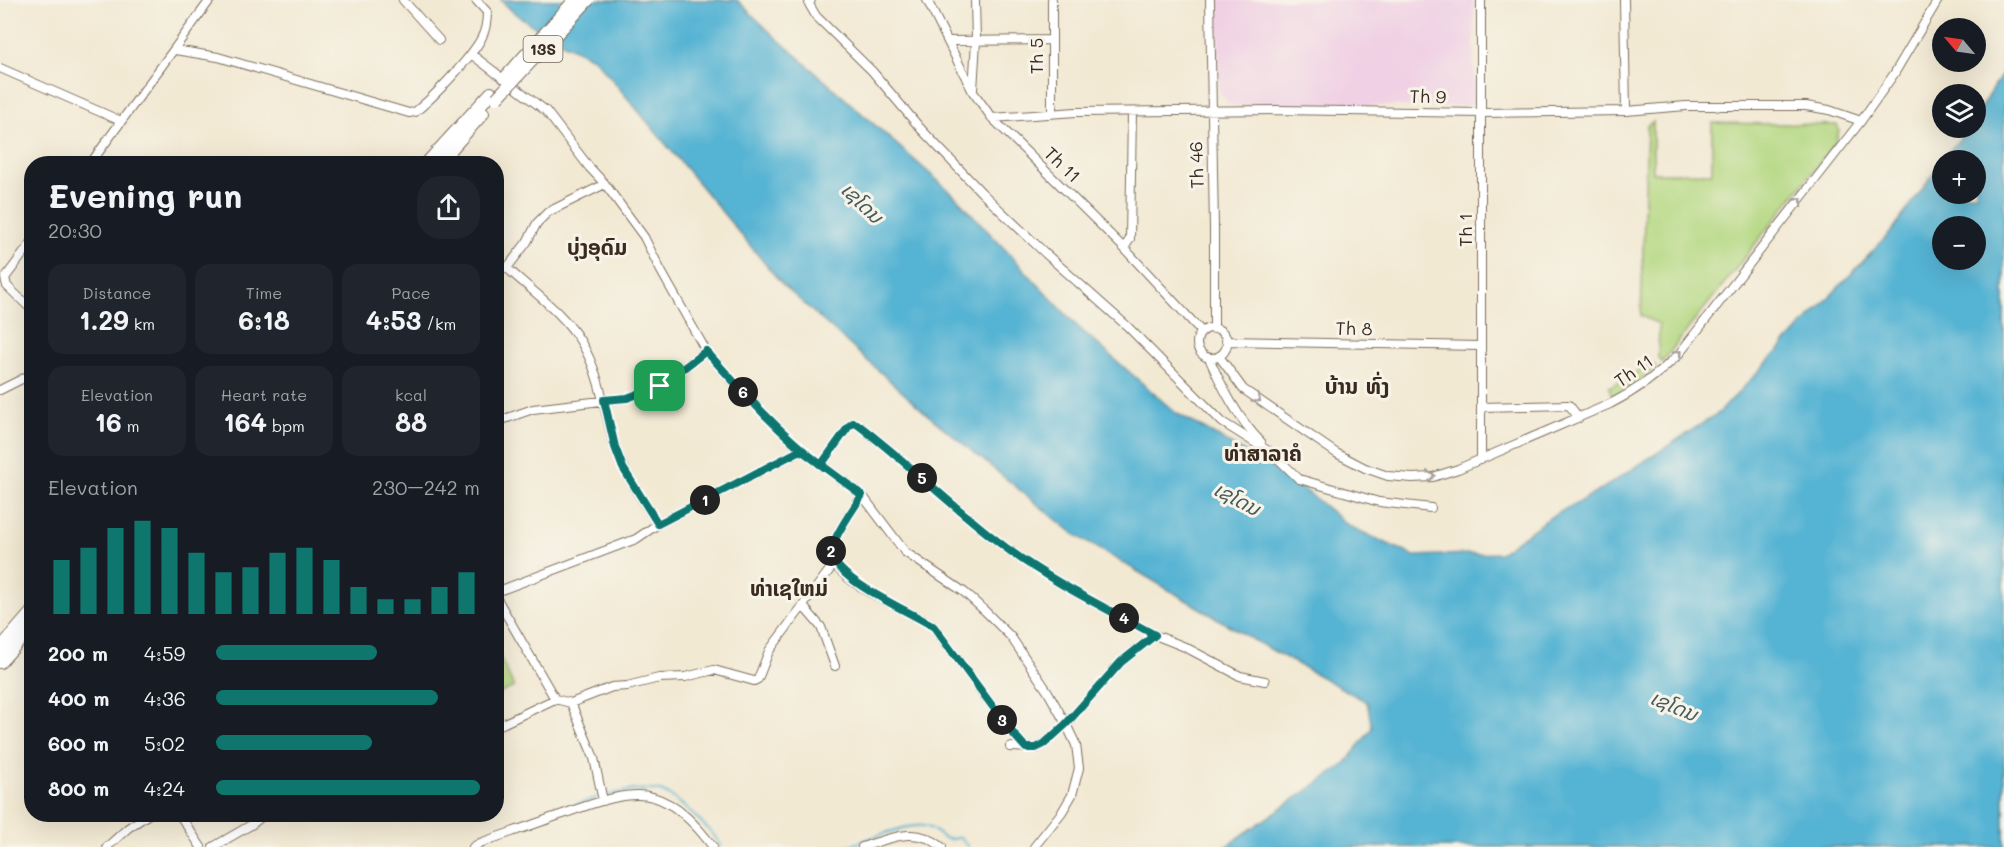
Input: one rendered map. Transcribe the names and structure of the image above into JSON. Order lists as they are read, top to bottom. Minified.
{"streets":{"highway":["13S"],"street":["Th 5","Th 9","Th 11","Th 46","Th 1","Th 8"]},"crossings":[["Th 5","Th 9"],["Th 9","Th 11"],["Th 9","Th 46"],["Th 9","Th 1"],["Th 11","Th 46"],["Th 11","Th 1"],["Th 11","Th 8"],["Th 46","Th 8"],["Th 1","Th 8"]],"districts":["ບຸ່ງອຸດົມ","ບ້ານ ທົ່ງ","ທ່າສາລາຄໍ","ທ່າເຊໃຫມ່"],"water":["ເຊໂດນ"],"north":"top left","page":{"map_buttons":["+","−"],"heading":["Evening run","20:30"],"stats":[["Distance","1.29 km"],["Time","6:18"],["Pace","4:53 /km"],["Elevation","16 m"],["Heart rate","164 bpm"],["kcal","88"]],"pins":["6","5","1","2","4","3"],"chart":["Elevation","230–242 m"],"list":[{"name":"200 m","note":"4:59"},{"name":"400 m","note":"4:36"},{"name":"600 m","note":"5:02"},{"name":"800 m","note":"4:24"}]}}
